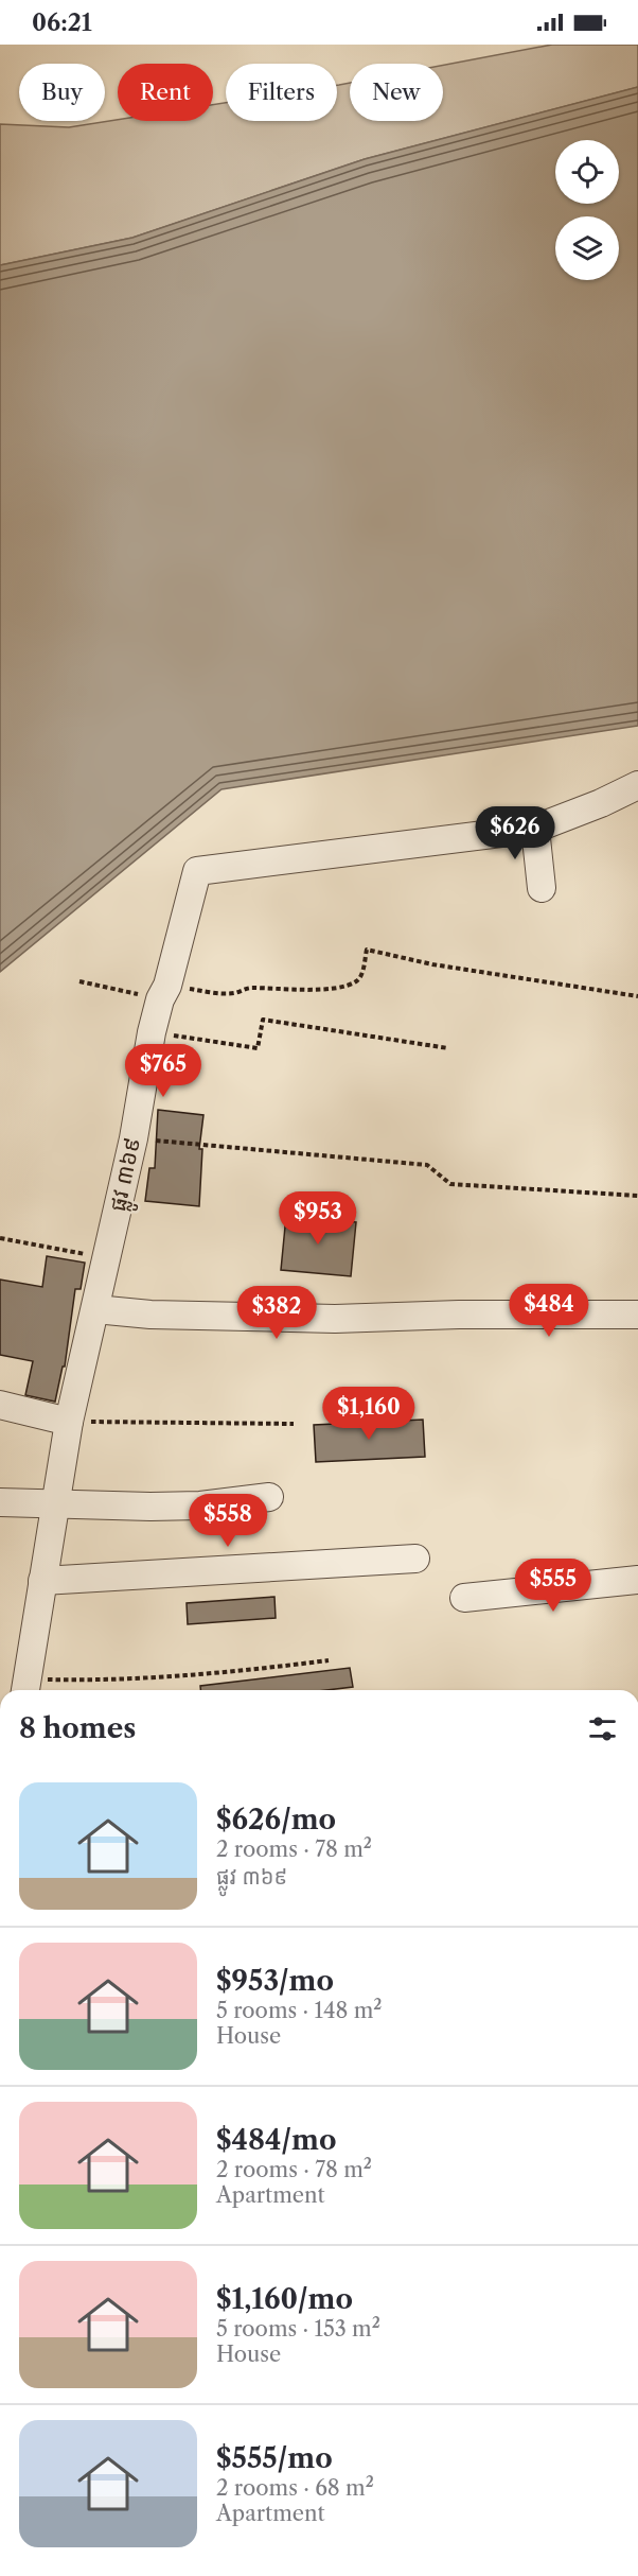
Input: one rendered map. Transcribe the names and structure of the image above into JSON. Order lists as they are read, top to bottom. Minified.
{"streets":{"street":["ផ្លូវ ៣៦៩"]},"page":{"status":"06:21","chip":["Buy","Rent","Filters","New"],"price":["$626","$765","$953","$484","$382","$1,160","$558","$555"],"heading":"8 homes","list":[{"name":"$626/mo","note":"2 rooms · 78 m² · ផ្លូវ ៣៦៩"},{"name":"$953/mo","note":"5 rooms · 148 m² · House"},{"name":"$484/mo","note":"2 rooms · 78 m² · Apartment"},{"name":"$1,160/mo","note":"5 rooms · 153 m² · House"},{"name":"$555/mo","note":"2 rooms · 68 m² · Apartment"}]}}
